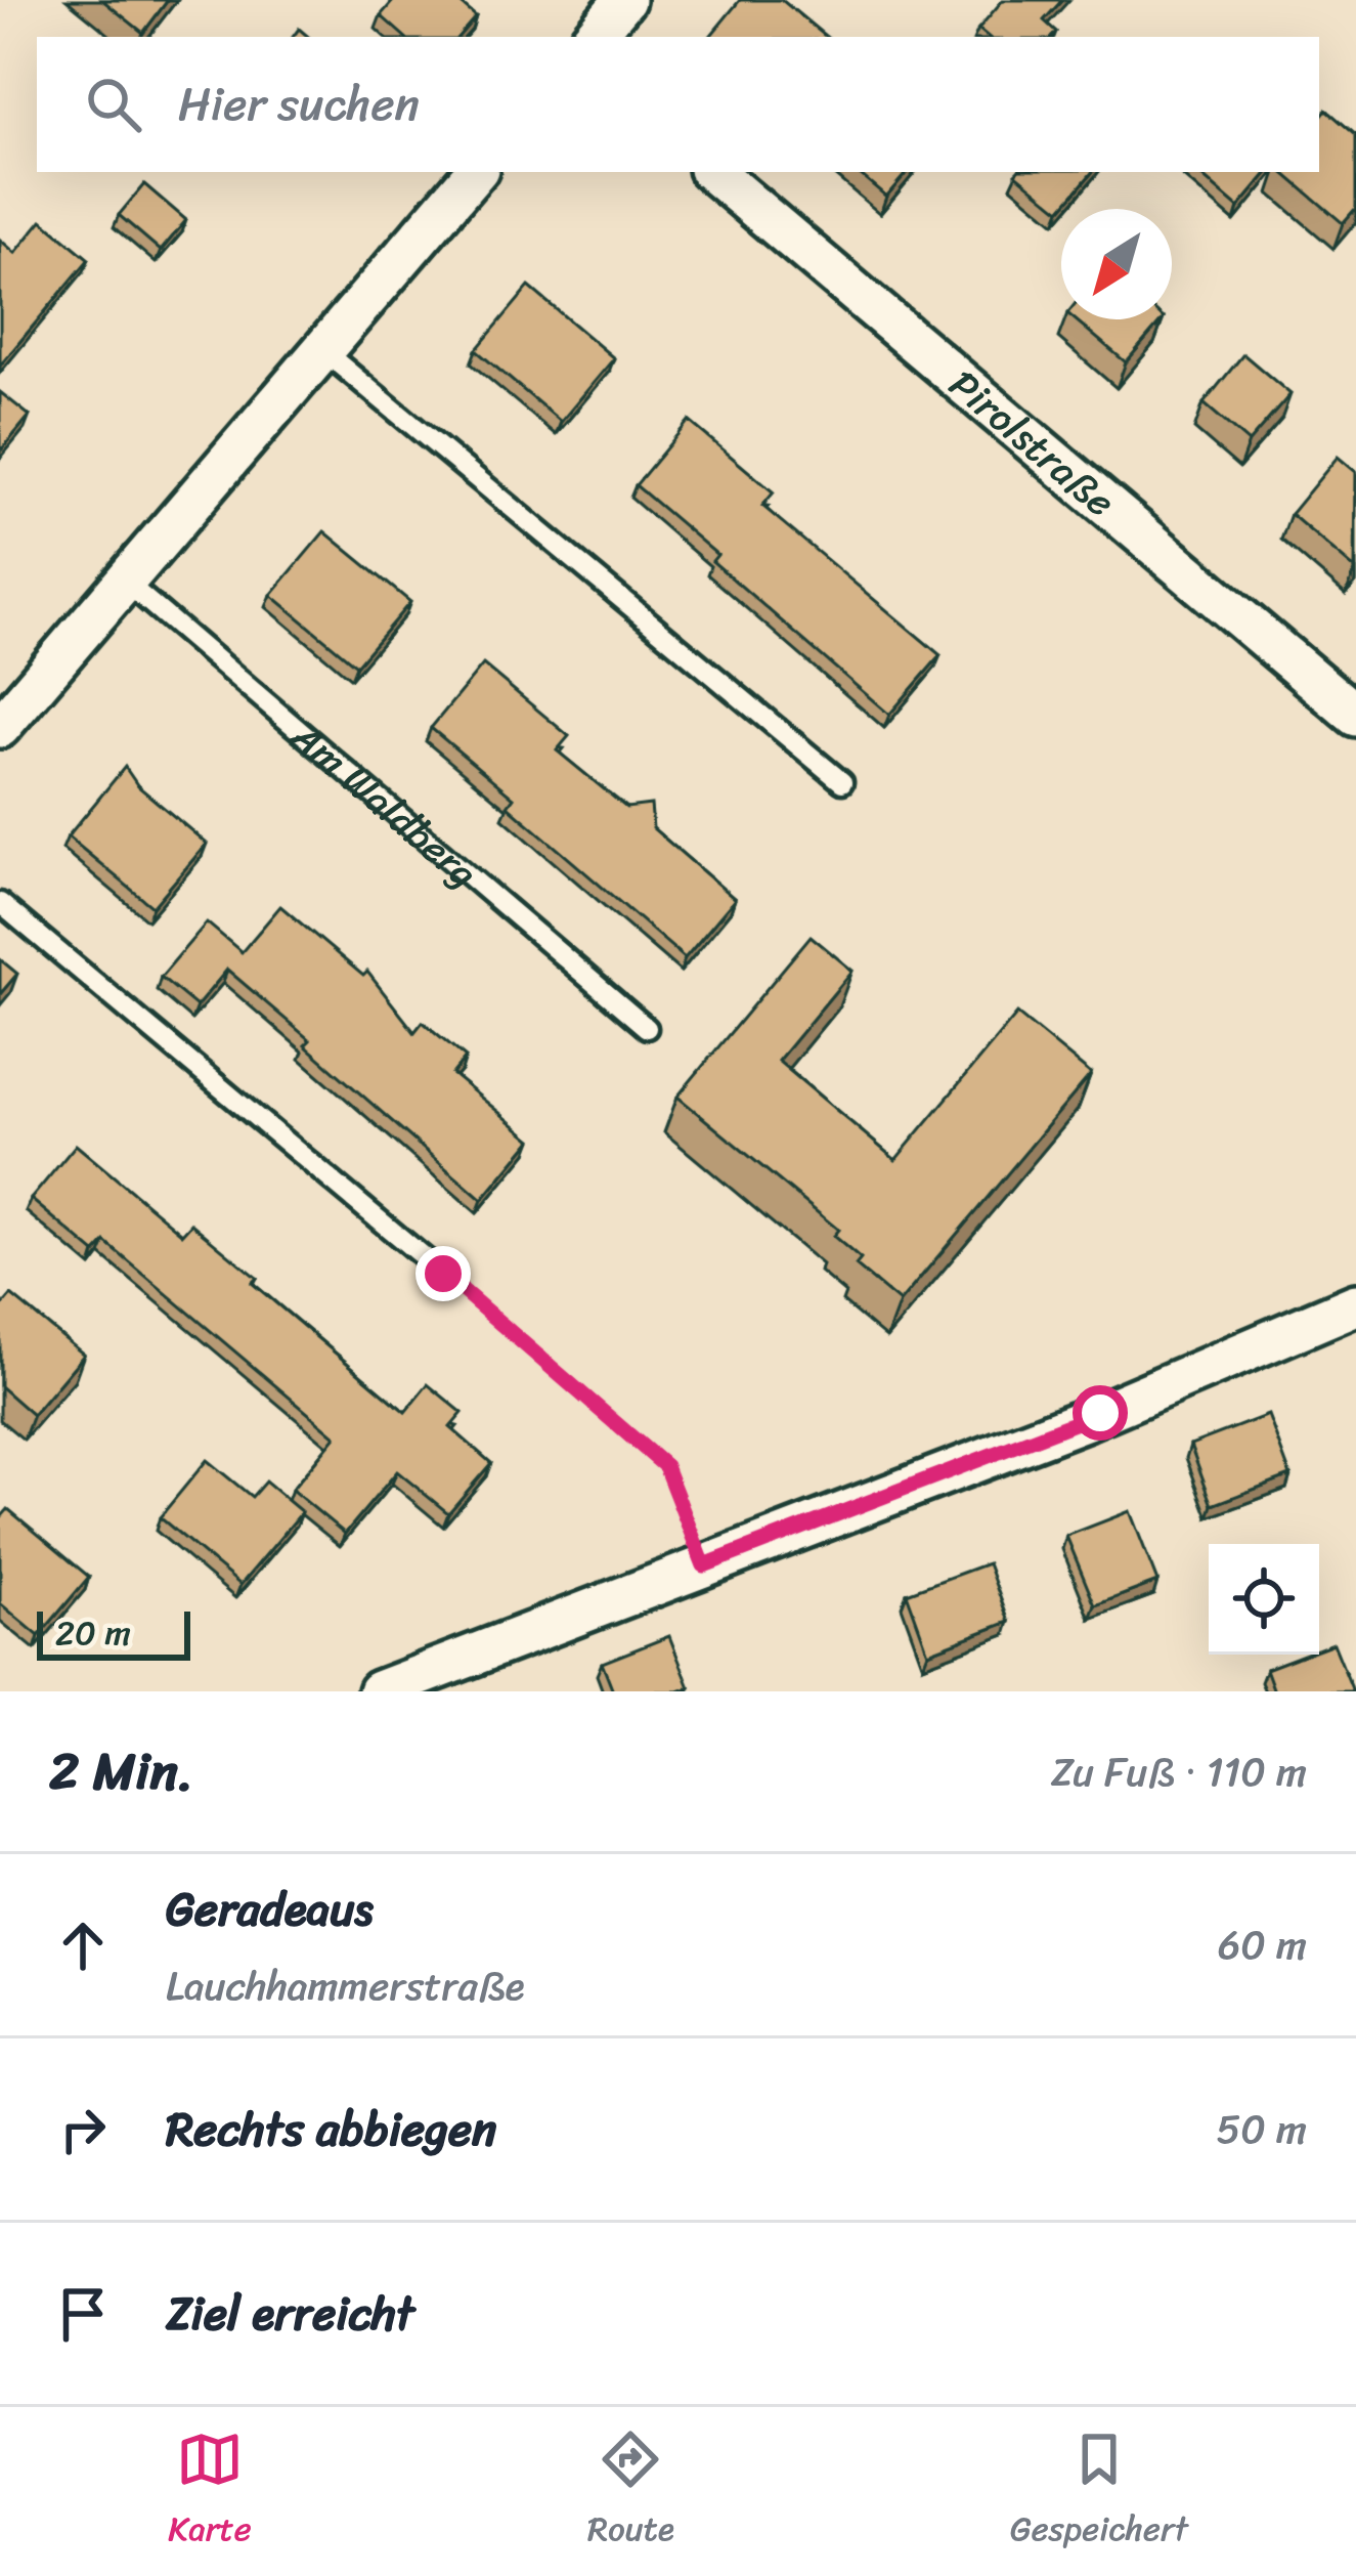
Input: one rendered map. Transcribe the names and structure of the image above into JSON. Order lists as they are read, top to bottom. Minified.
{"streets":{"street":["Pirolstraße"],"lane":["Am Waldberg"]},"scale_bar":"20 m","north":"bottom left","page":{"search":"Hier suchen","scale":"20 m","heading":["2 Min.","Zu Fuß · 110 m"],"list":[["Geradeaus","Lauchhammerstraße","60 m"],["Rechts abbiegen","50 m"],"Ziel erreicht"],"nav":["Karte","Route","Gespeichert"]}}
